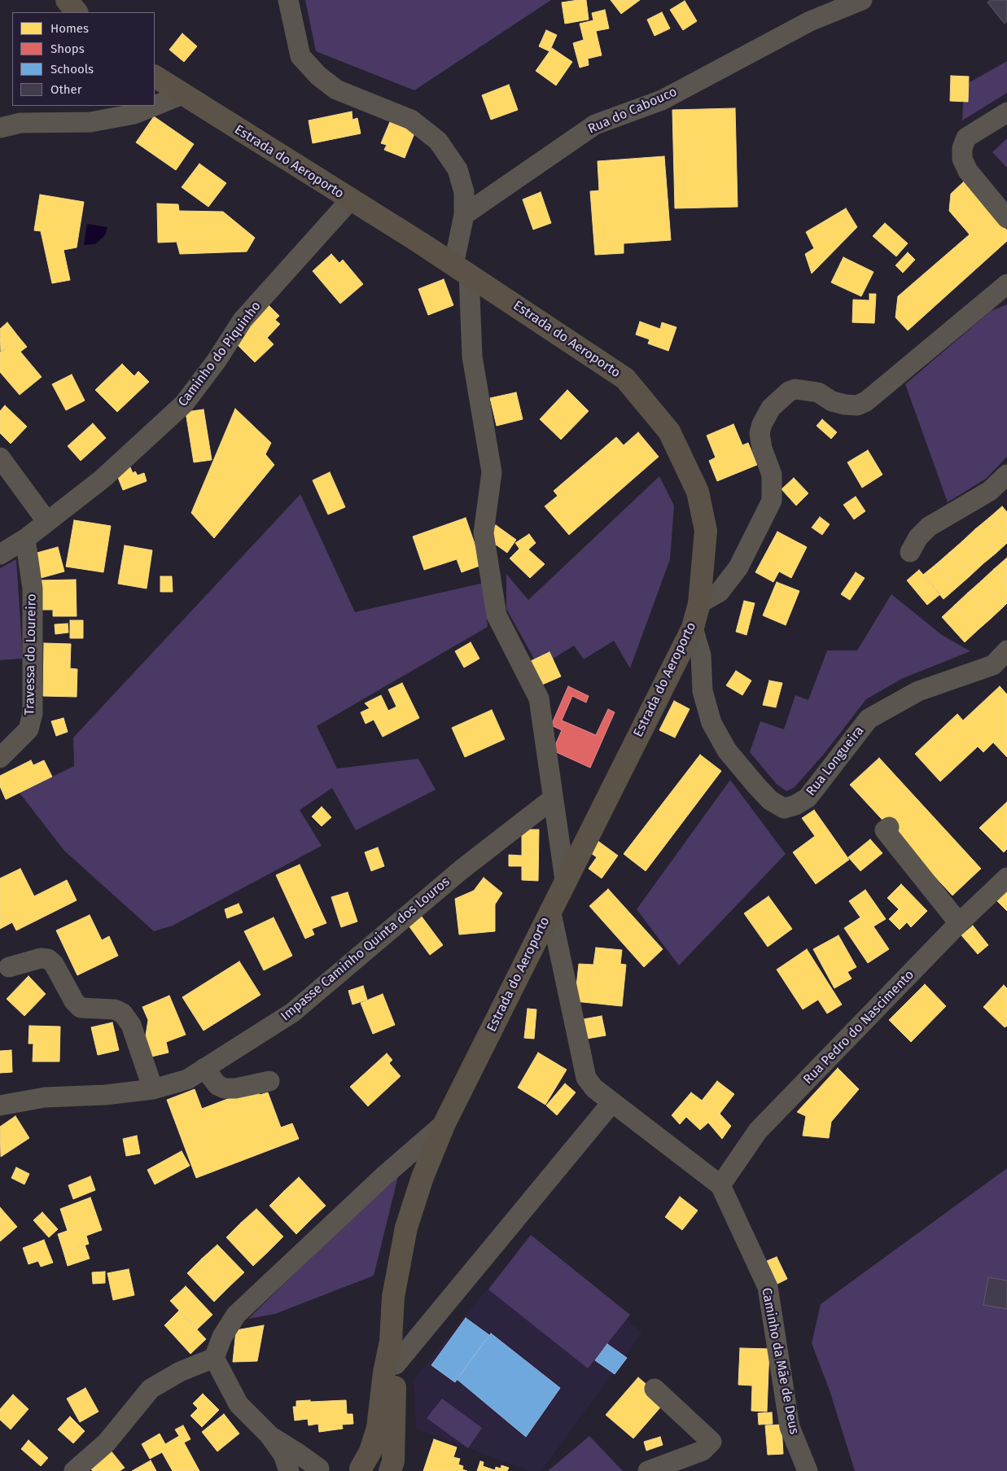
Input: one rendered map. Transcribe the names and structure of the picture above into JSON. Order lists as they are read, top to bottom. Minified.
{"streets":{"main road":["Estrada do Aeroporto"],"street":["Rua do Cabouco","Caminho do Piquinho","Travessa do Loureiro","Rua Longueira","Impasse Caminho Quinta dos Louros","Rua Pedro do Nascimento","Caminho da Mãe de Deus"]},"crossings":[["Estrada do Aeroporto","Caminho do Piquinho"],["Estrada do Aeroporto","Rua Longueira"],["Caminho do Piquinho","Travessa do Loureiro"],["Rua Pedro do Nascimento","Caminho da Mãe de Deus"]],"legend":["Homes","Shops","Schools","Other"]}
